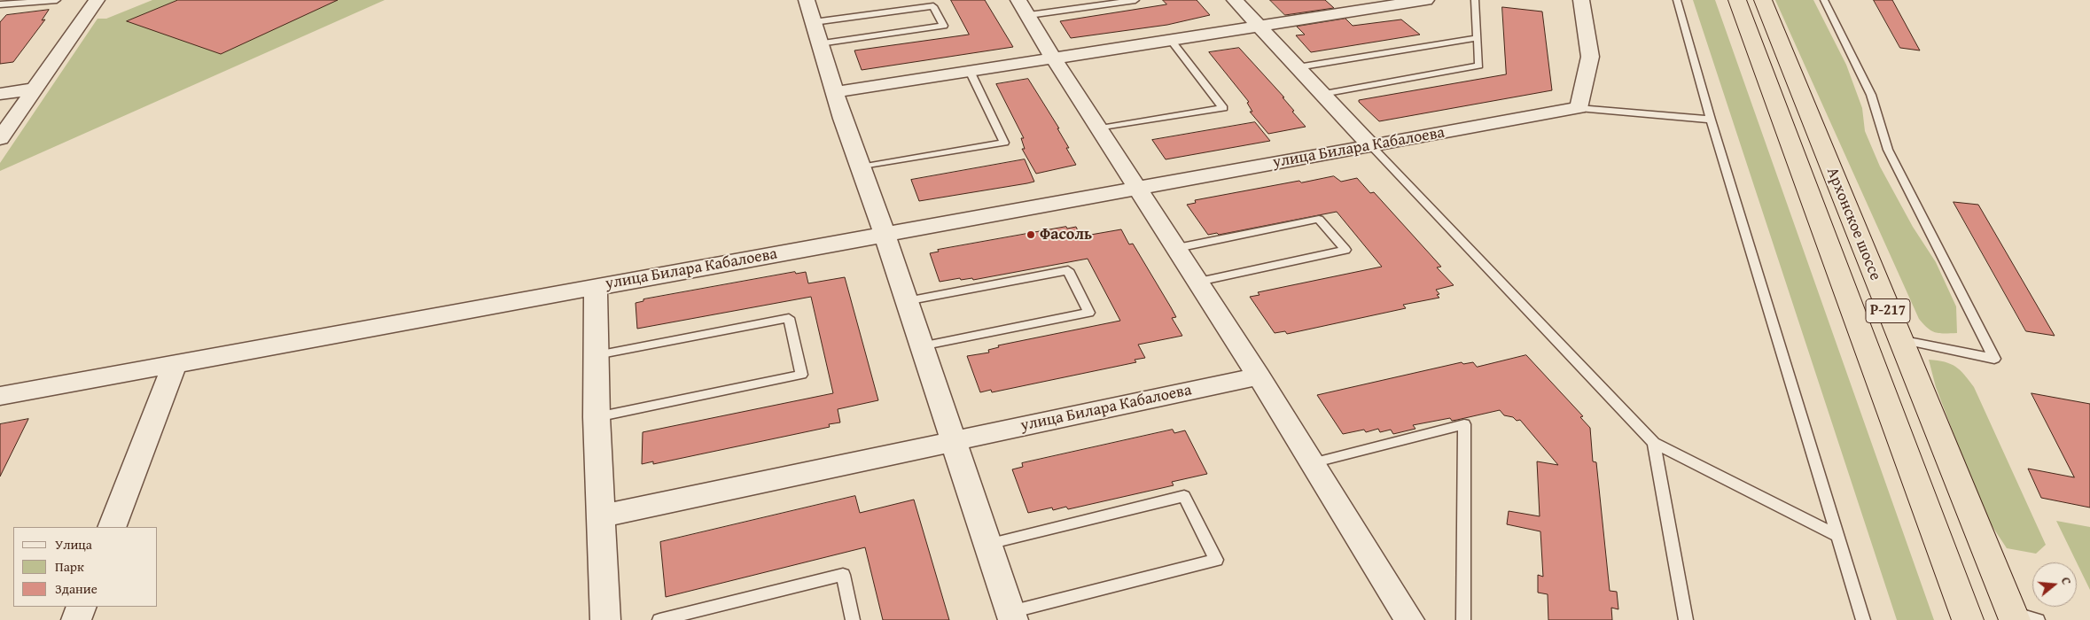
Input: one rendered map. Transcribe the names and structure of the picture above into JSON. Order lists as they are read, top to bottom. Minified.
{"streets":{"highway":["Архонское шоссе","Р-217"],"street":["улица Билара Кабалоева"]},"places":["Фасоль"],"legend":["Улица","Парк","Здание"],"north":"right"}
